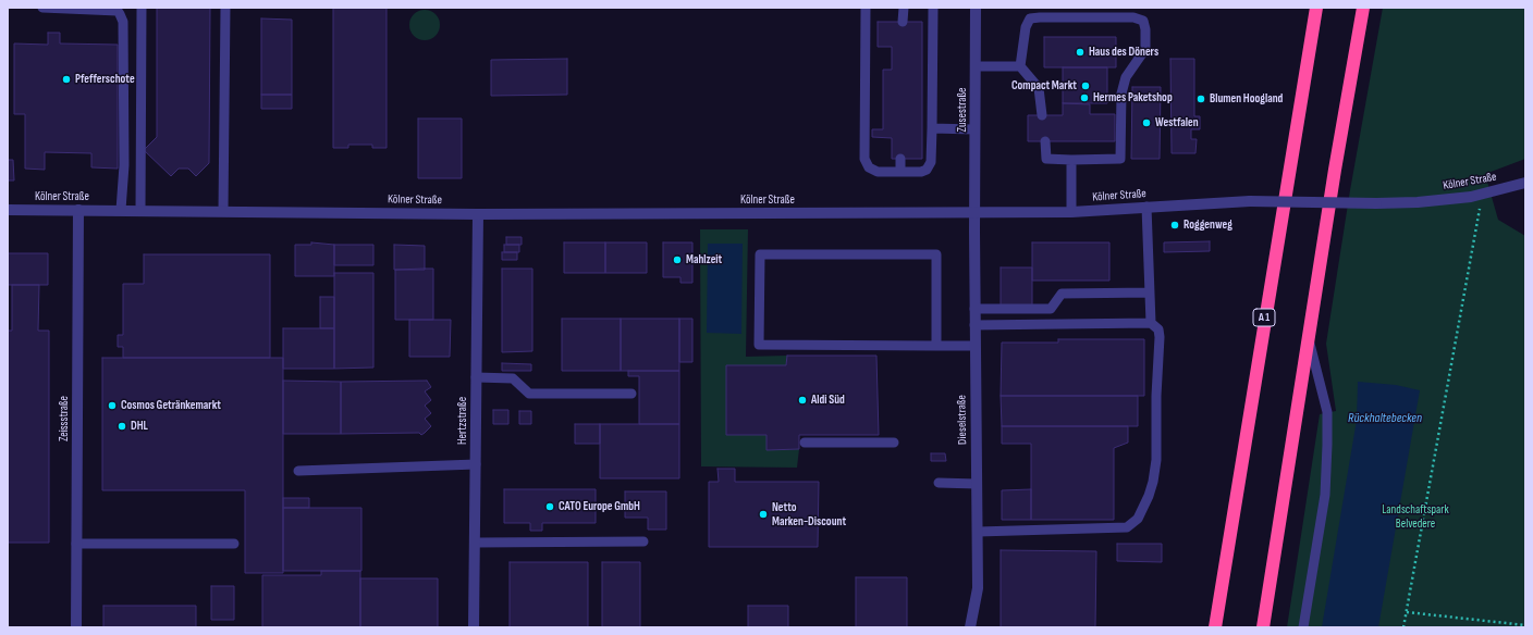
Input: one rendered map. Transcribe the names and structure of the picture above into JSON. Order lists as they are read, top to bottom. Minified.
{"streets":{"highway":["A 1"],"street":["Zusestraße","Kölner Straße","Zeissstraße","Dieselstraße","Hertzstraße"]},"crossings":[["Zusestraße","Kölner Straße"],["Zusestraße","Dieselstraße"],["Kölner Straße","Zeissstraße"],["Kölner Straße","Dieselstraße"],["Kölner Straße","Hertzstraße"]],"water":["Rückhaltebecken"],"parks":["Landschaftspark Belvedere"],"places":["Haus des Döners","Pfefferschote","Compact Markt","Hermes Paketshop","Blumen Hoogland","Westfalen","Roggenweg","Mahlzeit","Aldi Süd","Cosmos Getränkemarkt","DHL","CATO Europe GmbH","Netto Marken-Discount"]}
